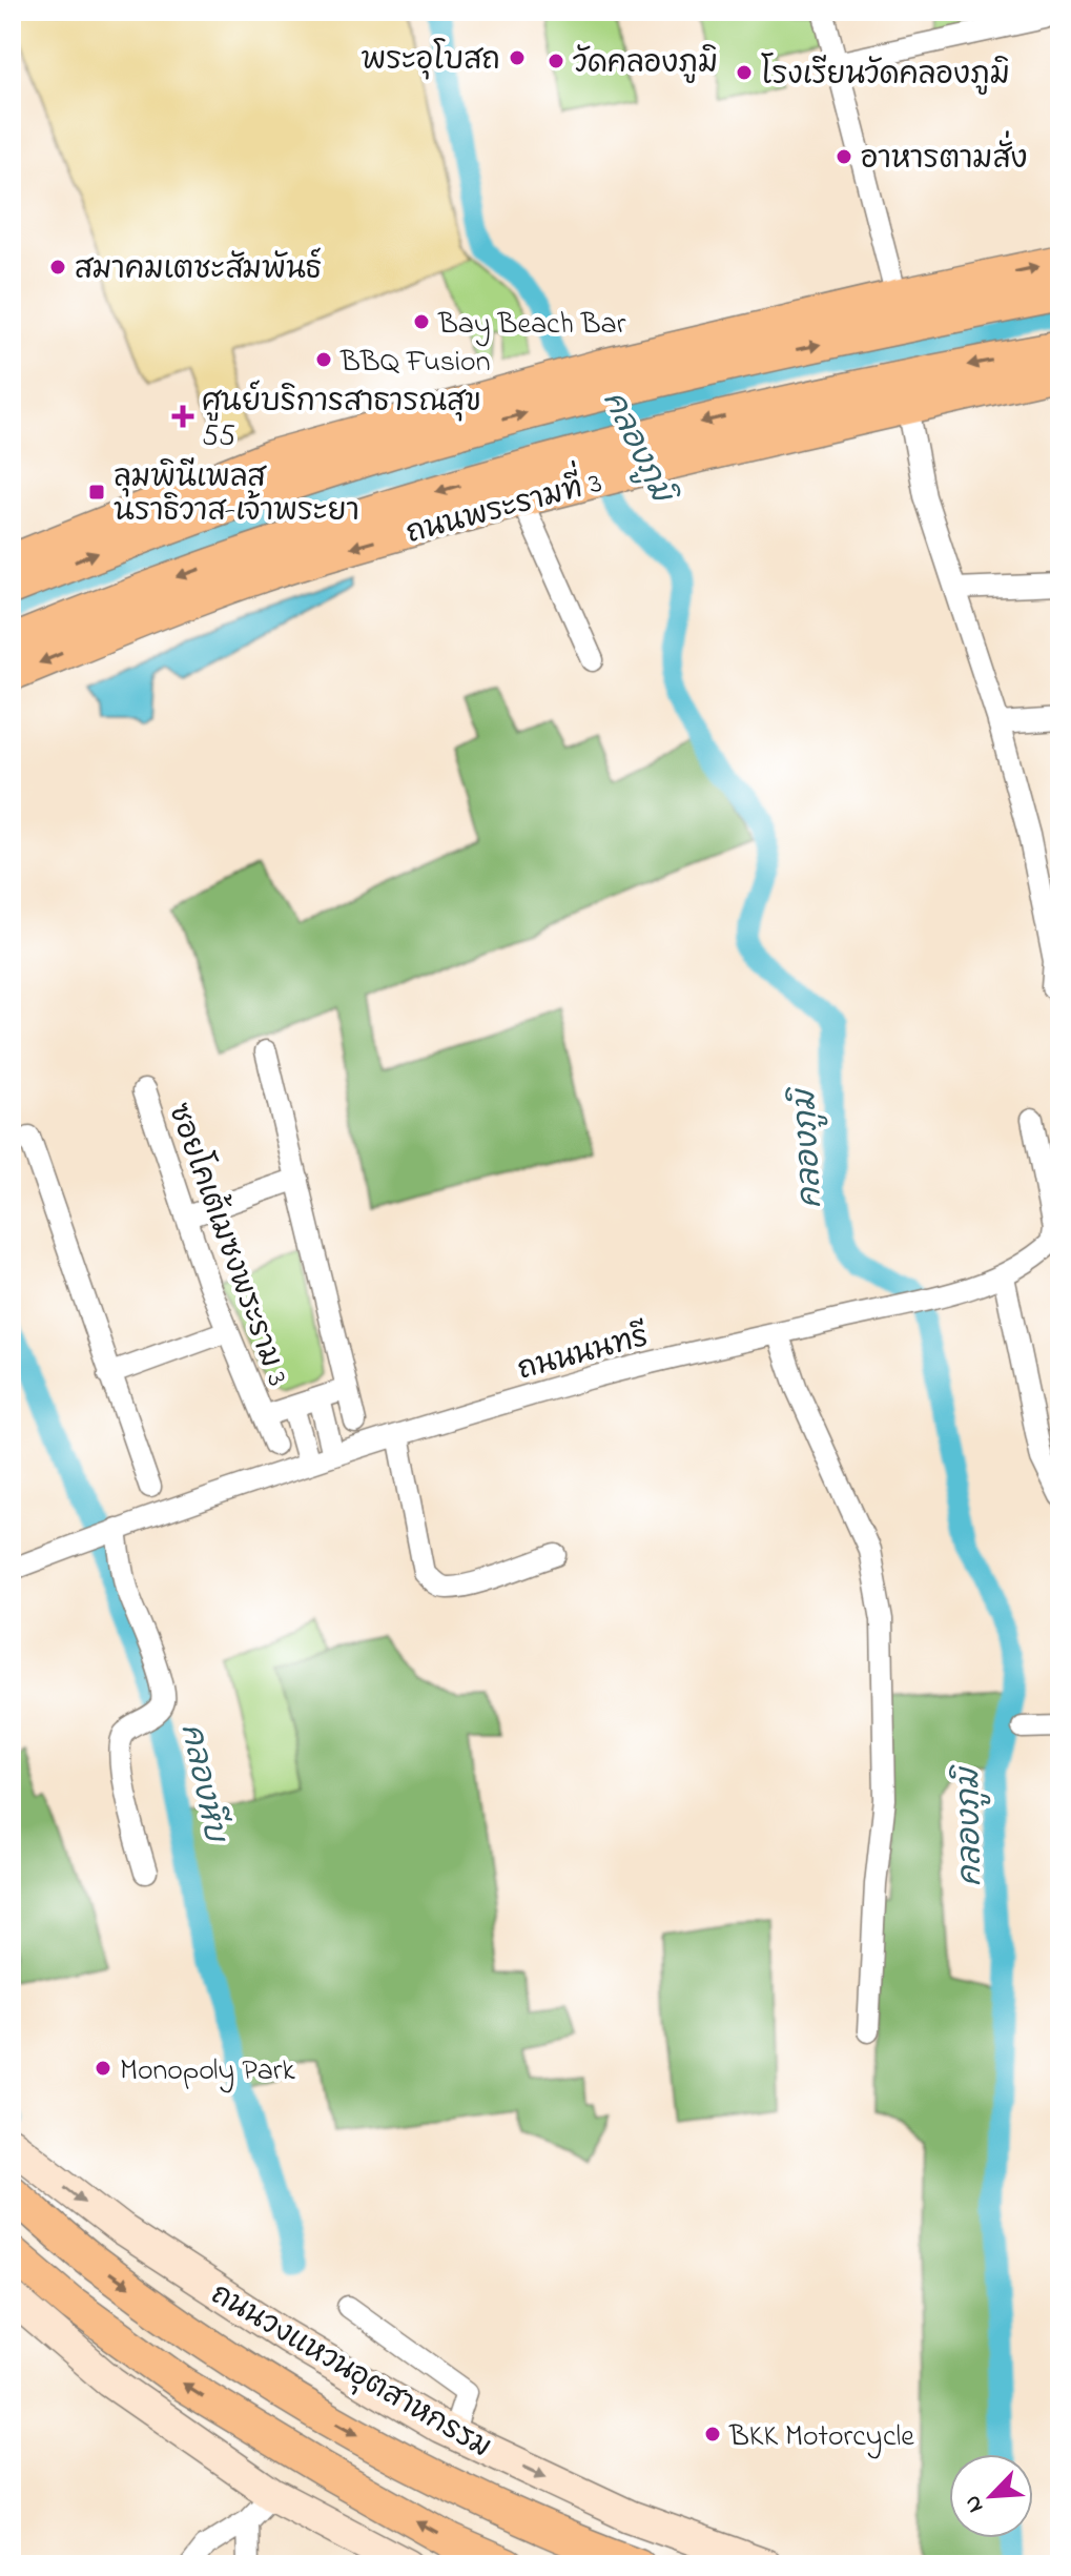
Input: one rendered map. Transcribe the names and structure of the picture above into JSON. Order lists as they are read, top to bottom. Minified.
{"streets":{"main road":["ถนนพระรามที่ 3","ถนนวงแหวนอุตสาหกรรม"],"street":["ซอยโคเต้เมซงพระราม 3","ถนนนนทรี"]},"crossings":[["ซอยโคเต้เมซงพระราม 3","ถนนนนทรี"]],"water":["คลองภูมิ","คลองหีบ"],"places":{"other":["พระอุโบสถ","วัดคลองภูมิ","โรงเรียนวัดคลองภูมิ","อาหารตามสั่ง","สมาคมเตชะสัมพันธ์","Bay Beach Bar","BBQ Fusion","Monopoly Park","BKK Motorcycle"],"health":["ศูนย์บริการสาธารณสุข 55"],"transit":["ลุมพินีเพลส นราธิวาส-เจ้าพระยา"]},"north":"bottom left"}
